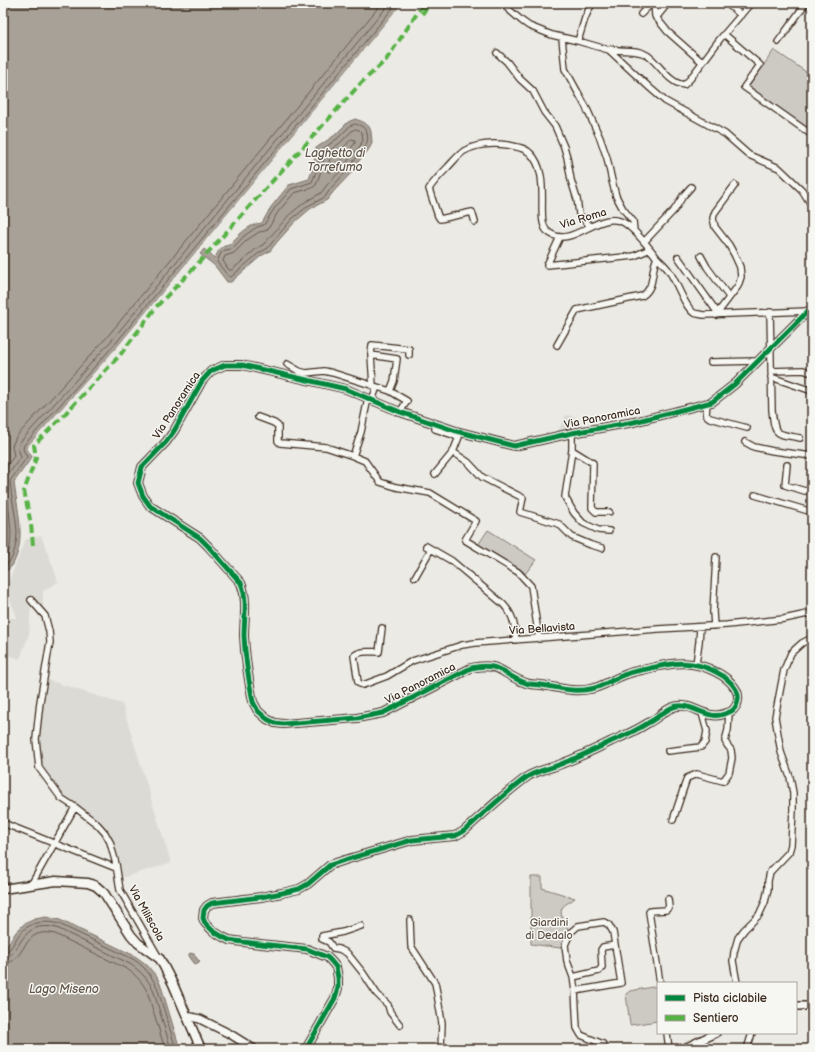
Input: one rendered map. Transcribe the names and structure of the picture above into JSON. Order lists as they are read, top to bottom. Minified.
{"streets":{"main road":["Via Miliscola"],"street":["Via Roma","Via Panoramica","Via Bellavista"]},"crossings":[["Via Roma","Via Panoramica"]],"water":["Laghetto di Torrefumo","Lago Miseno"],"parks":["Giardini di Dedalo"],"legend":["Pista ciclabile","Sentiero"]}
